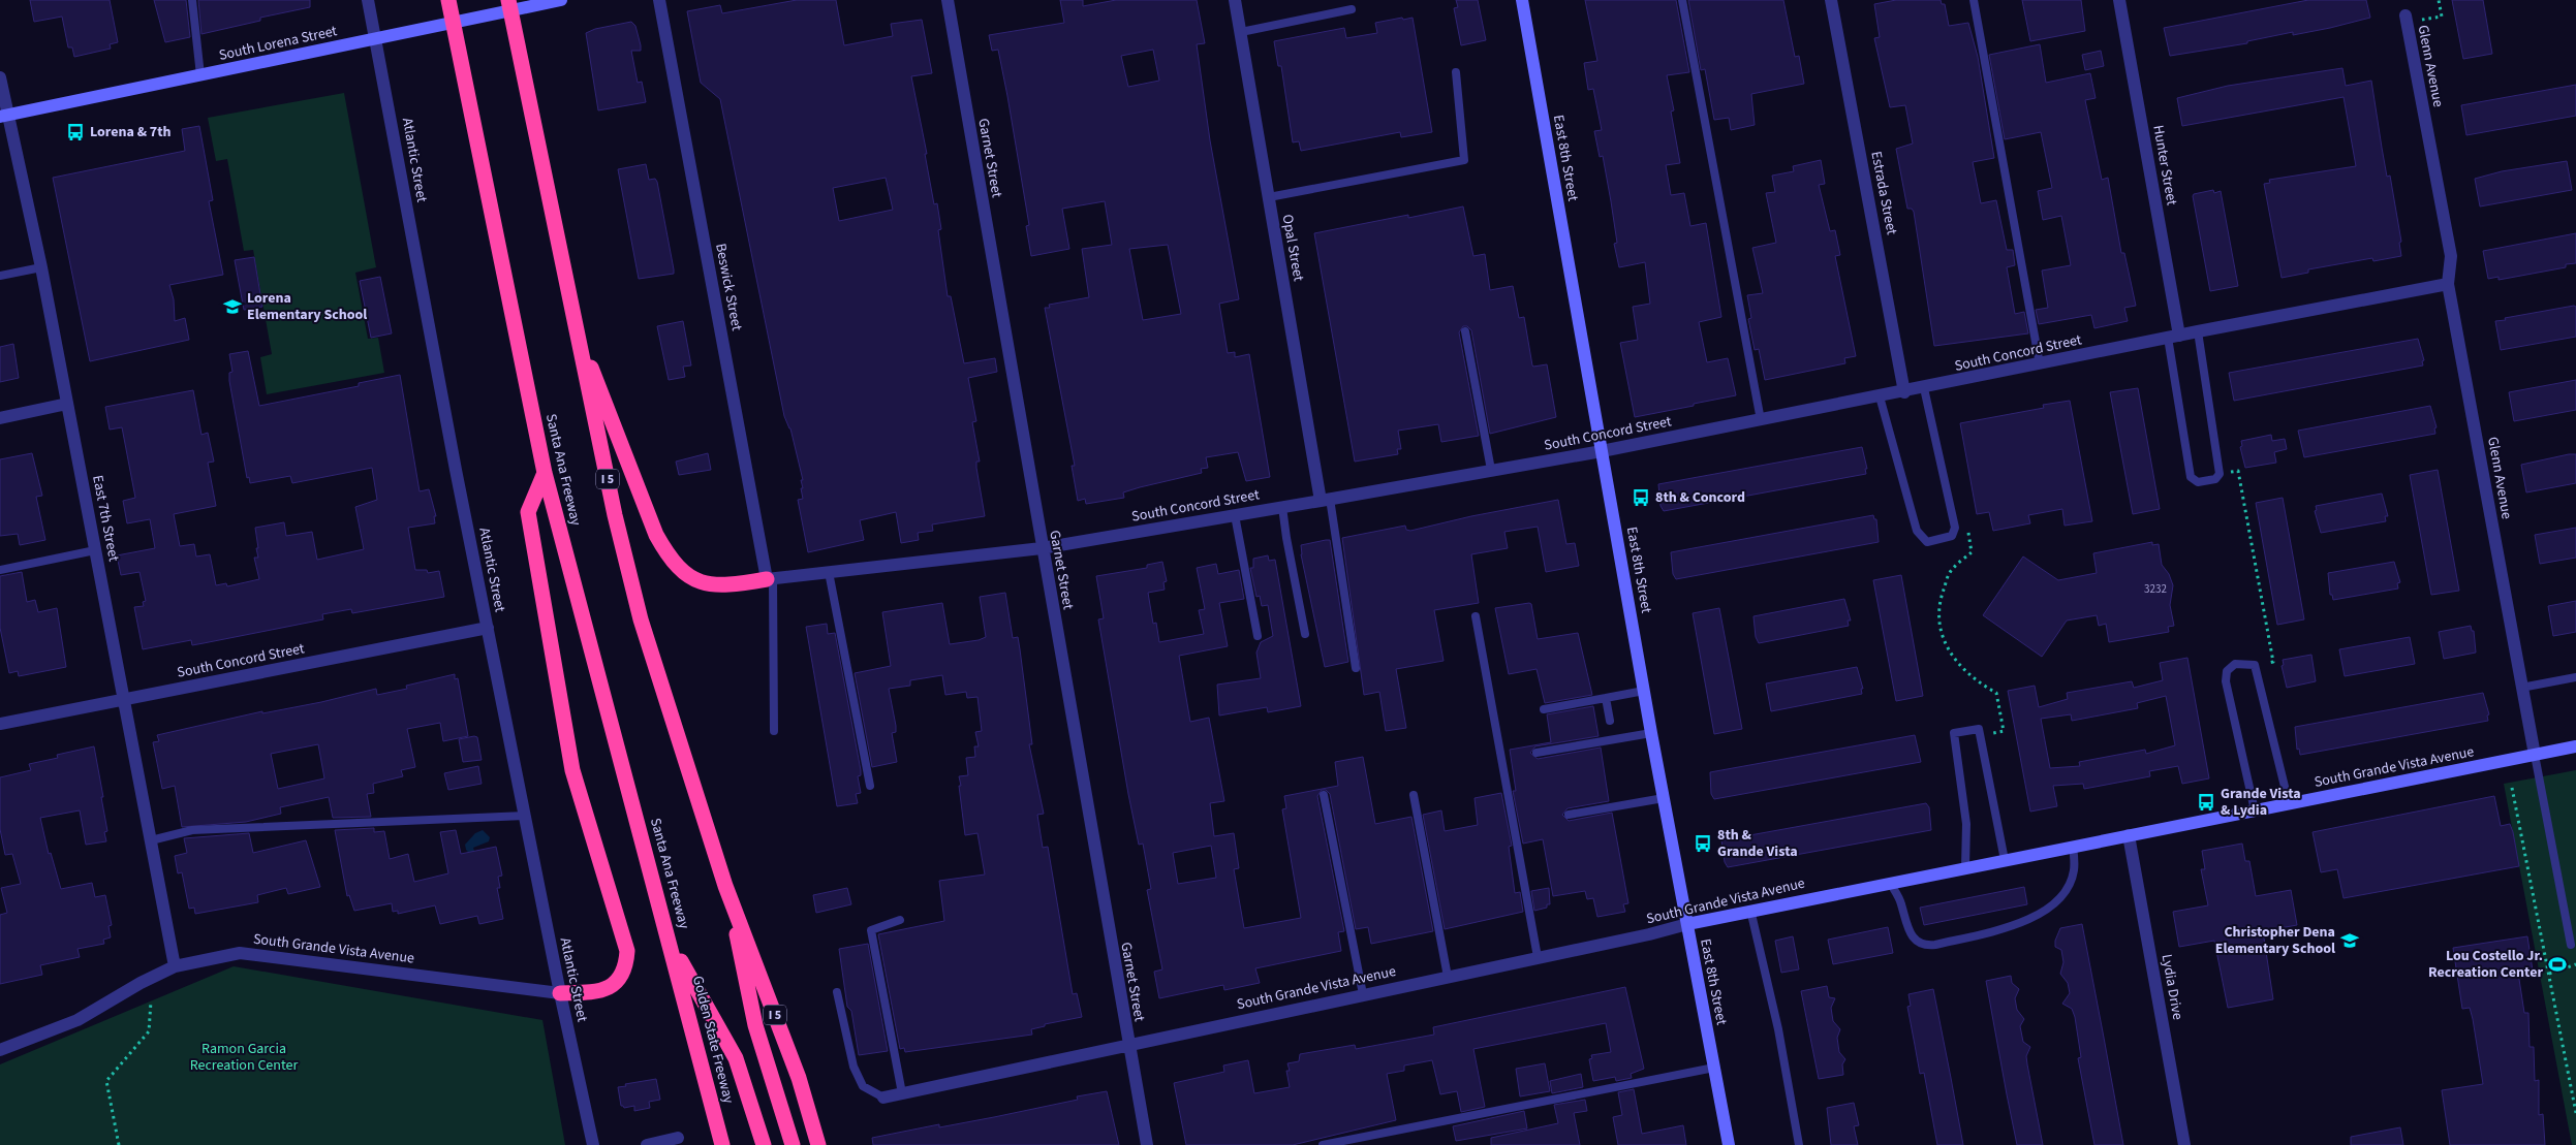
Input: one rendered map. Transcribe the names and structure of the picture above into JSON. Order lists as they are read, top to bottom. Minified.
{"streets":{"highway":["Santa Ana Freeway","I 5","Golden State Freeway"],"main road":["South Lorena Street","East 8th Street","South Grande Vista Avenue"],"street":["Glenn Avenue","Garnet Street","Atlantic Street","Hunter Street","Estrada Street","Opal Street","Beswick Street","South Concord Street","East 7th Street","Lydia Drive"]},"crossings":[["South Lorena Street","Atlantic Street"],["South Lorena Street","East 7th Street"],["Glenn Avenue","South Concord Street"],["Glenn Avenue","South Grande Vista Avenue"],["Garnet Street","South Concord Street"],["Garnet Street","South Grande Vista Avenue"],["East 8th Street","South Concord Street"],["East 8th Street","South Grande Vista Avenue"],["Atlantic Street","South Concord Street"],["Atlantic Street","South Grande Vista Avenue"],["Hunter Street","South Concord Street"],["Estrada Street","South Concord Street"],["Opal Street","South Concord Street"],["Beswick Street","South Concord Street"],["South Concord Street","East 7th Street"],["Santa Ana Freeway","Golden State Freeway"],["East 7th Street","South Grande Vista Avenue"],["South Grande Vista Avenue","Lydia Drive"]],"parks":["Ramon Garcia Recreation Center"],"places":{"bus stop":["Lorena & 7th","8th & Concord","Grande Vista & Lydia","8th & Grande Vista"],"school or university":["Lorena Elementary School","Christopher Dena Elementary School"],"sports":["Lou Costello Jr. Recreation Center"]},"house_numbers":["3232"]}
